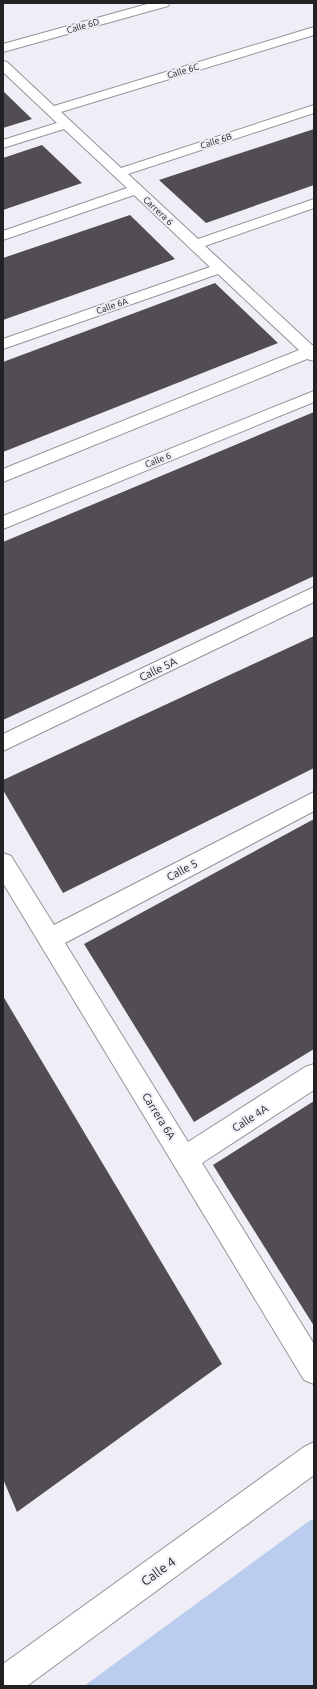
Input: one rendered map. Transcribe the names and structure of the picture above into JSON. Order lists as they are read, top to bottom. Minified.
{"streets":{"street":["Calle 6D","Calle 6C","Calle 6B","Carrera 6","Calle 6A","Calle 6","Calle 5A","Calle 5","Carrera 6A","Calle 4A","Calle 4"]},"crossings":[["Calle 6C","Carrera 6"],["Calle 6B","Carrera 6"],["Carrera 6","Calle 6A"],["Calle 5","Carrera 6A"],["Carrera 6A","Calle 4A"]]}
